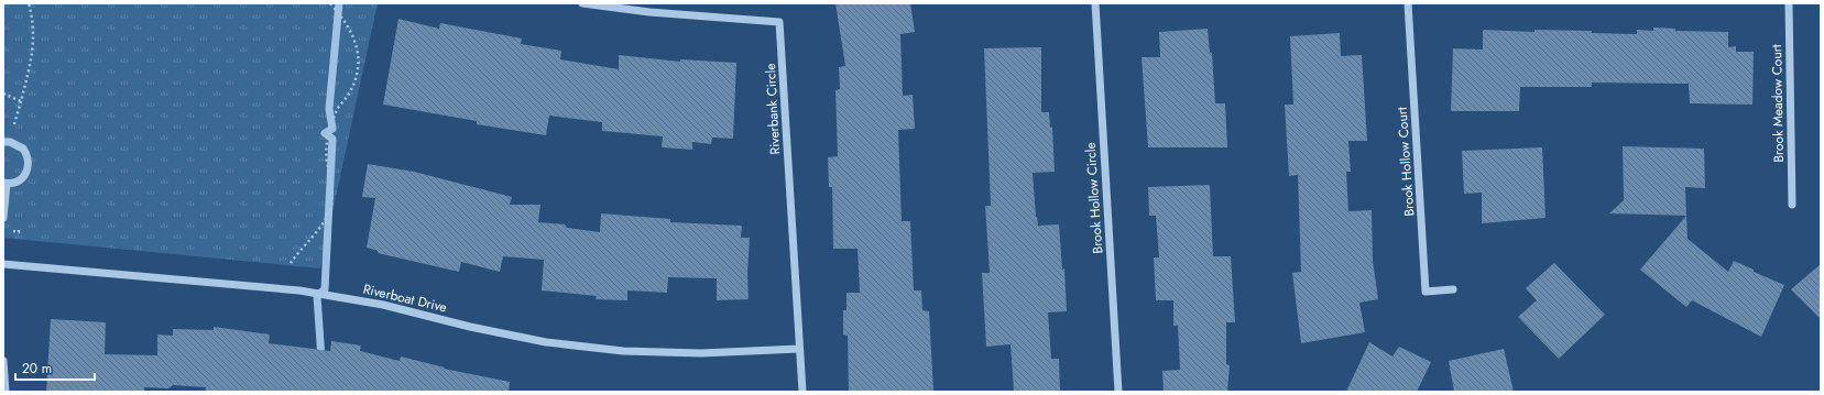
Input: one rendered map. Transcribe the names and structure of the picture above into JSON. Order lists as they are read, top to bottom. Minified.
{"streets":{"street":["Brook Meadow Court","Riverbank Circle","Brook Hollow Court","Brook Hollow Circle","Riverboat Drive"]},"crossings":[["Riverbank Circle","Riverboat Drive"]],"scale_bar":"20 m"}
